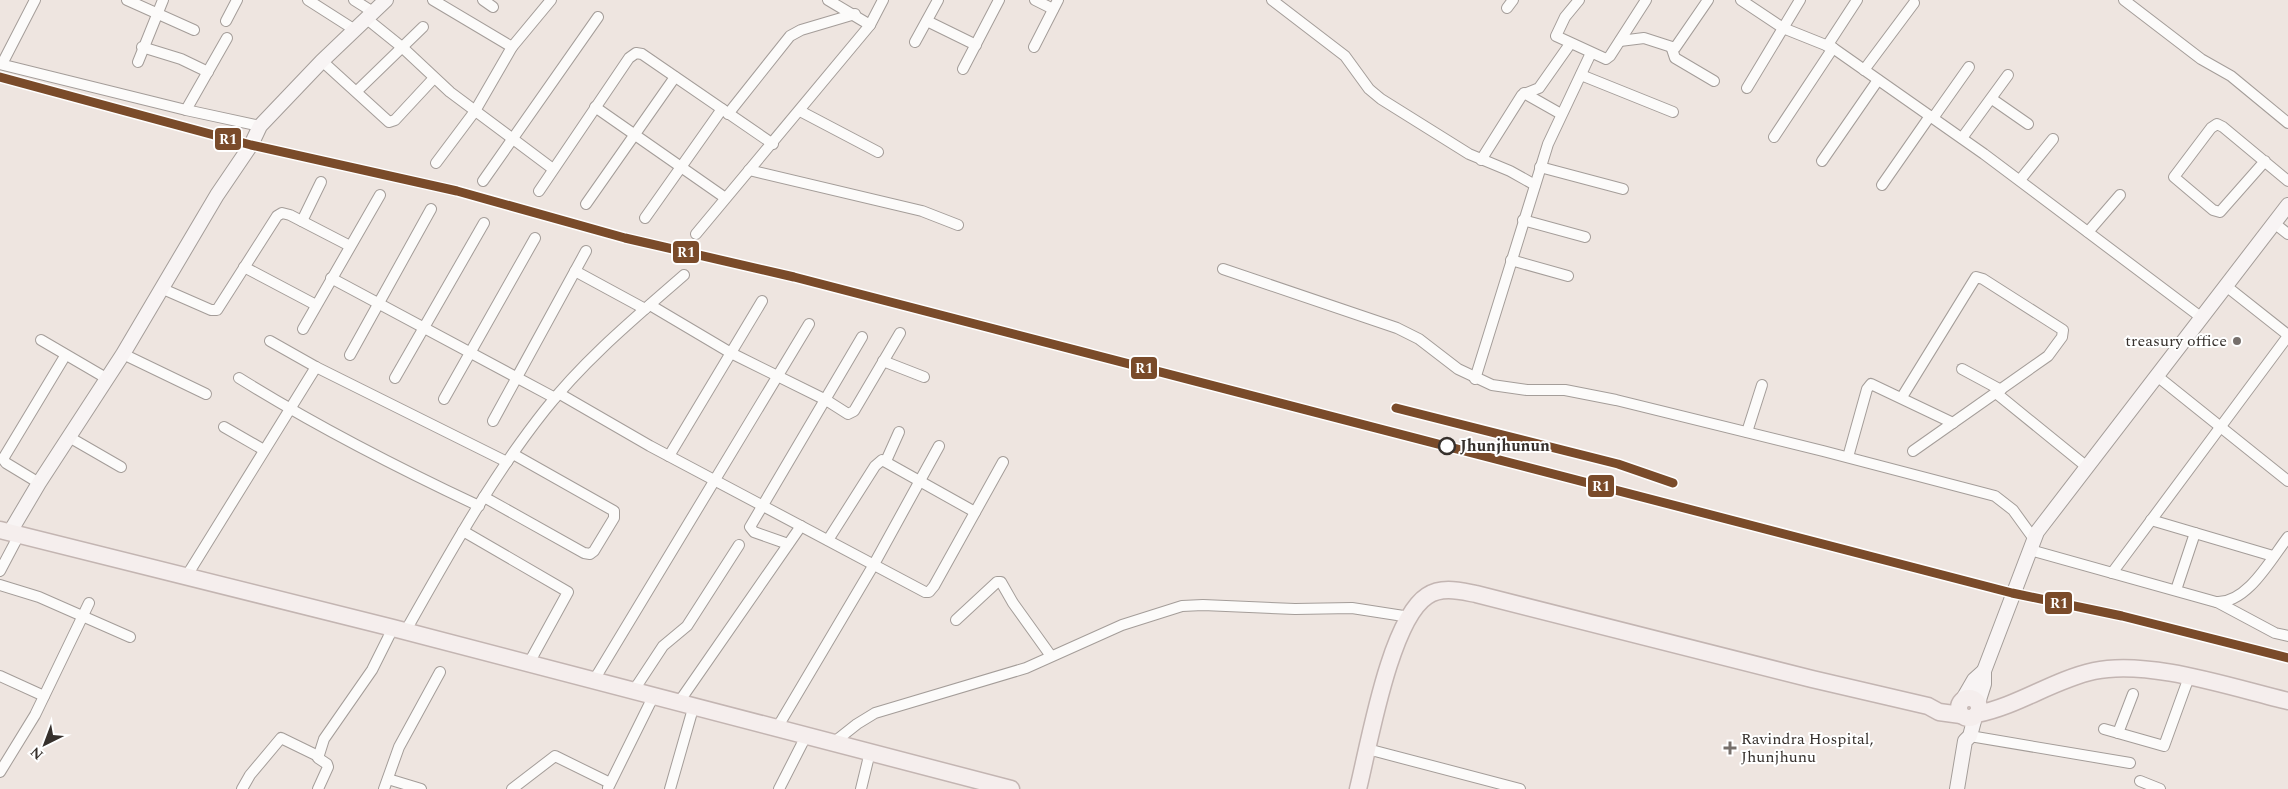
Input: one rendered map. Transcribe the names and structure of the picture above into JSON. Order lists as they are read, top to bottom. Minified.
{"places":{"other":["treasury office","Jhunjhunun"],"health":["Ravindra Hospital, Jhunjhunu"]},"lines":["transit line R1"],"north":"bottom left"}
